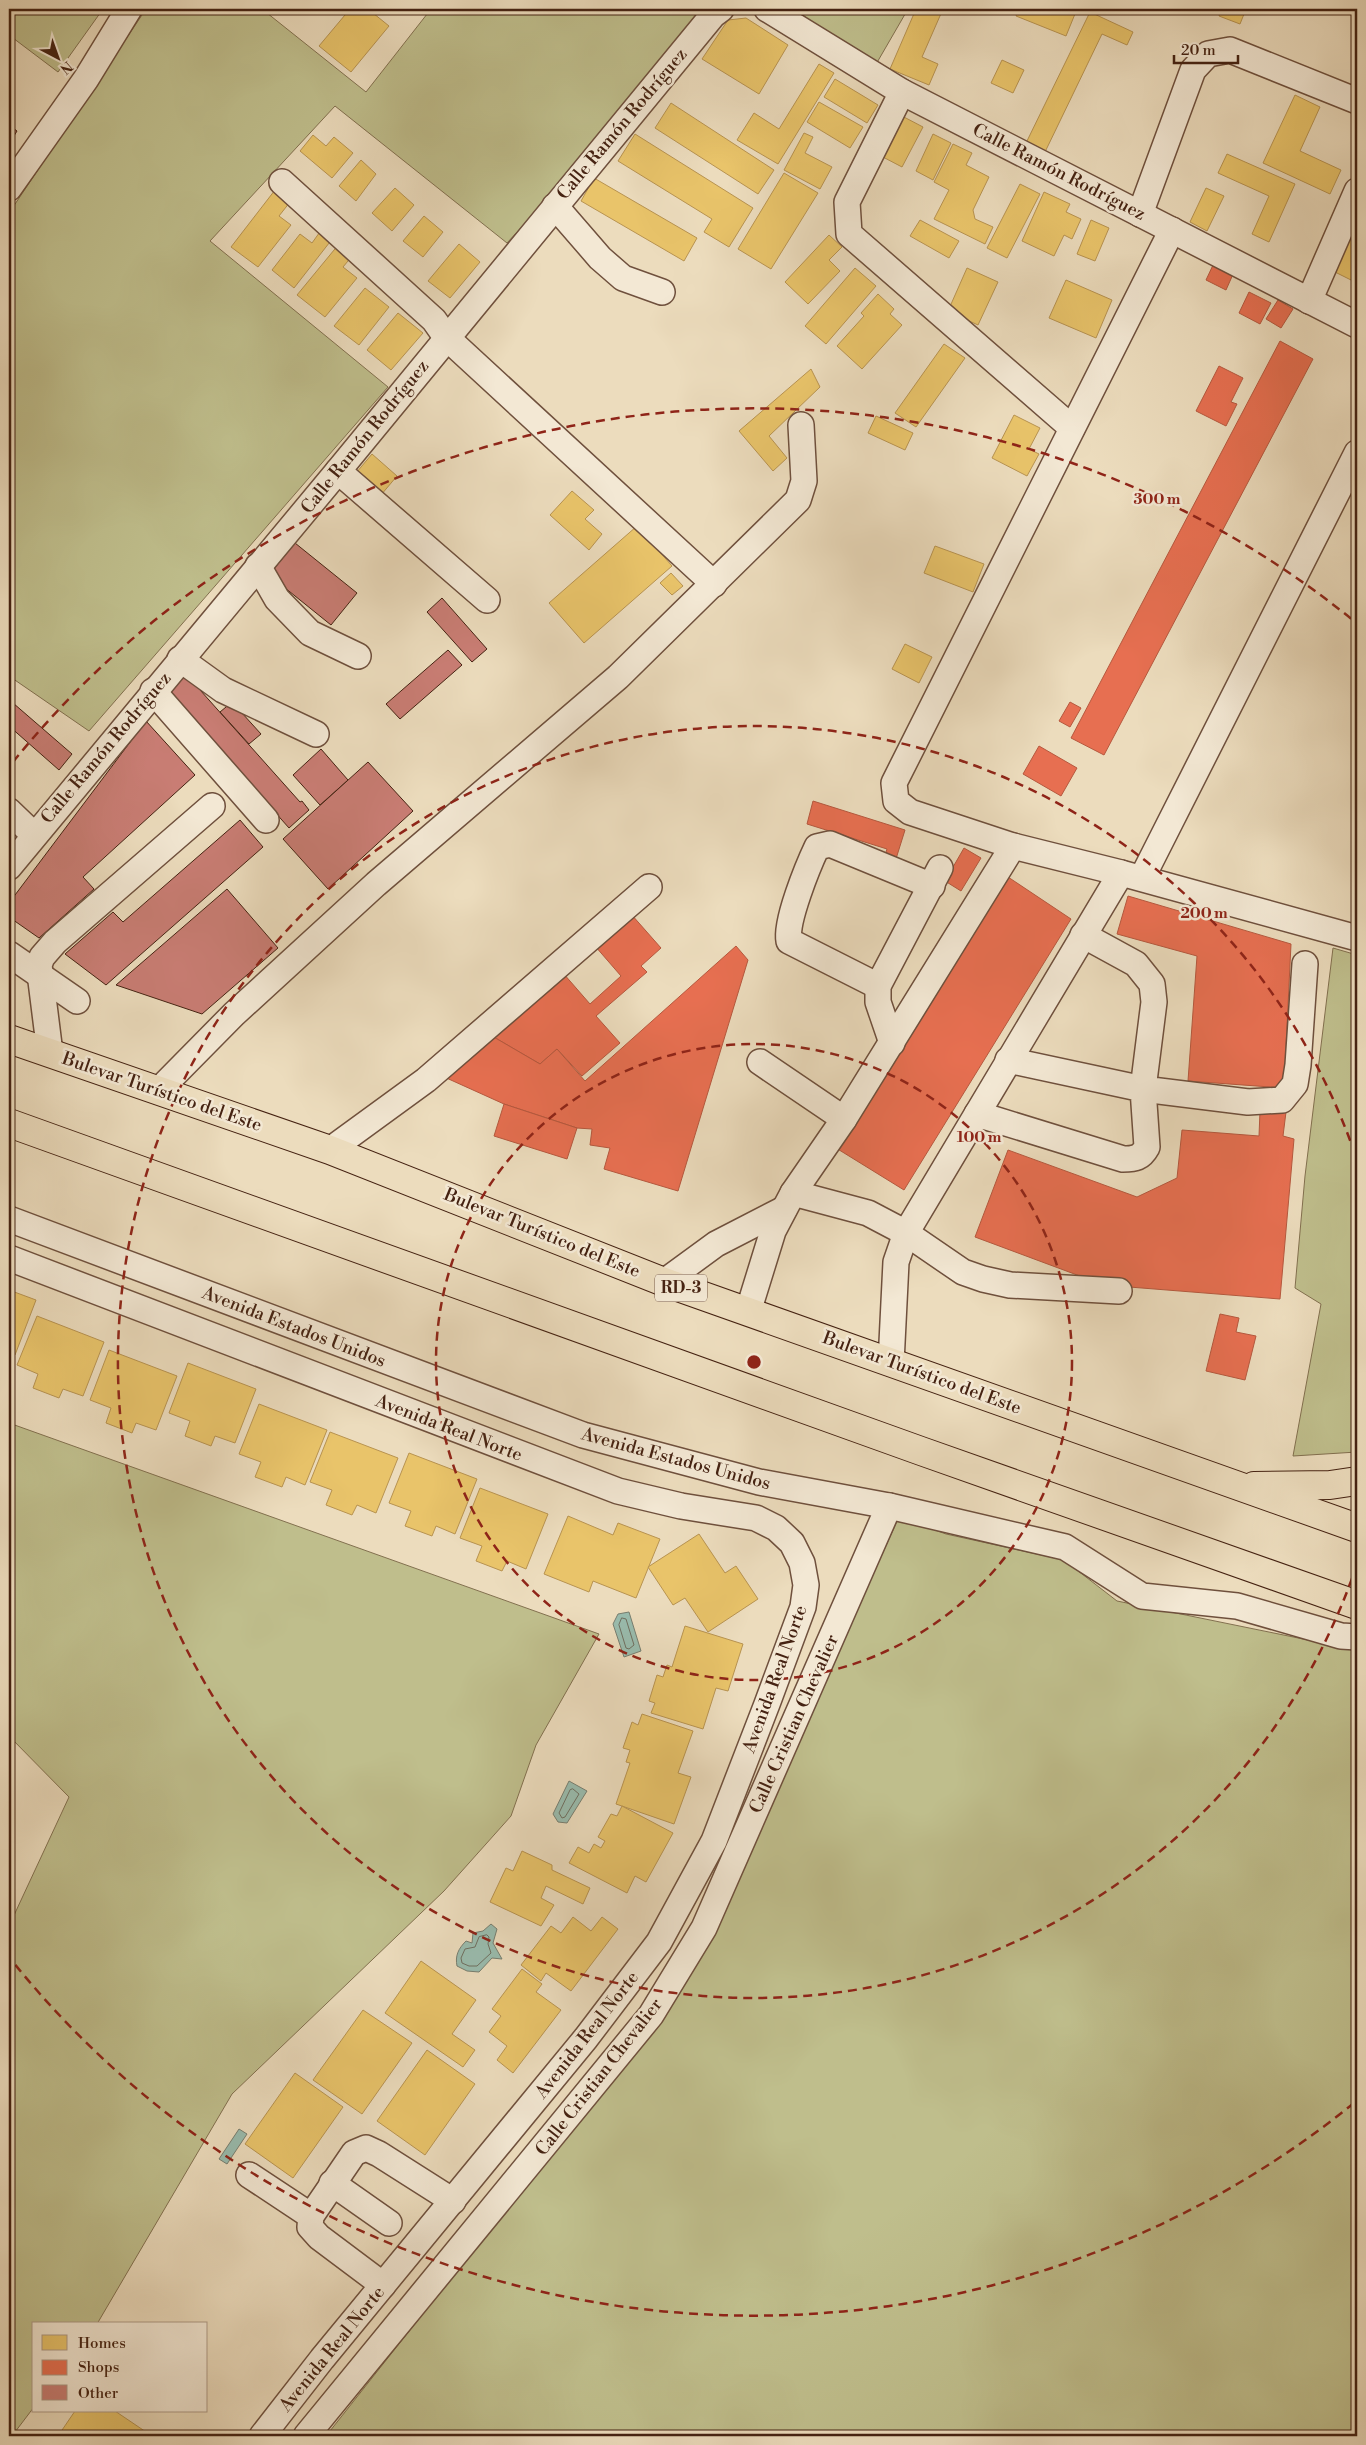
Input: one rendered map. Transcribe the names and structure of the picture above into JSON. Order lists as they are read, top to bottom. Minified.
{"streets":{"highway":["Bulevar Turístico del Este","RD-3"],"street":["Calle Ramón Rodríguez","Avenida Estados Unidos","Avenida Real Norte","Calle Cristian Chevalier"]},"crossings":[["Avenida Estados Unidos","Calle Cristian Chevalier"]],"legend":["Homes","Shops","Other"],"scale_bar":"20 m","north":"bottom right","rings":["300 m","200 m","100 m"]}
